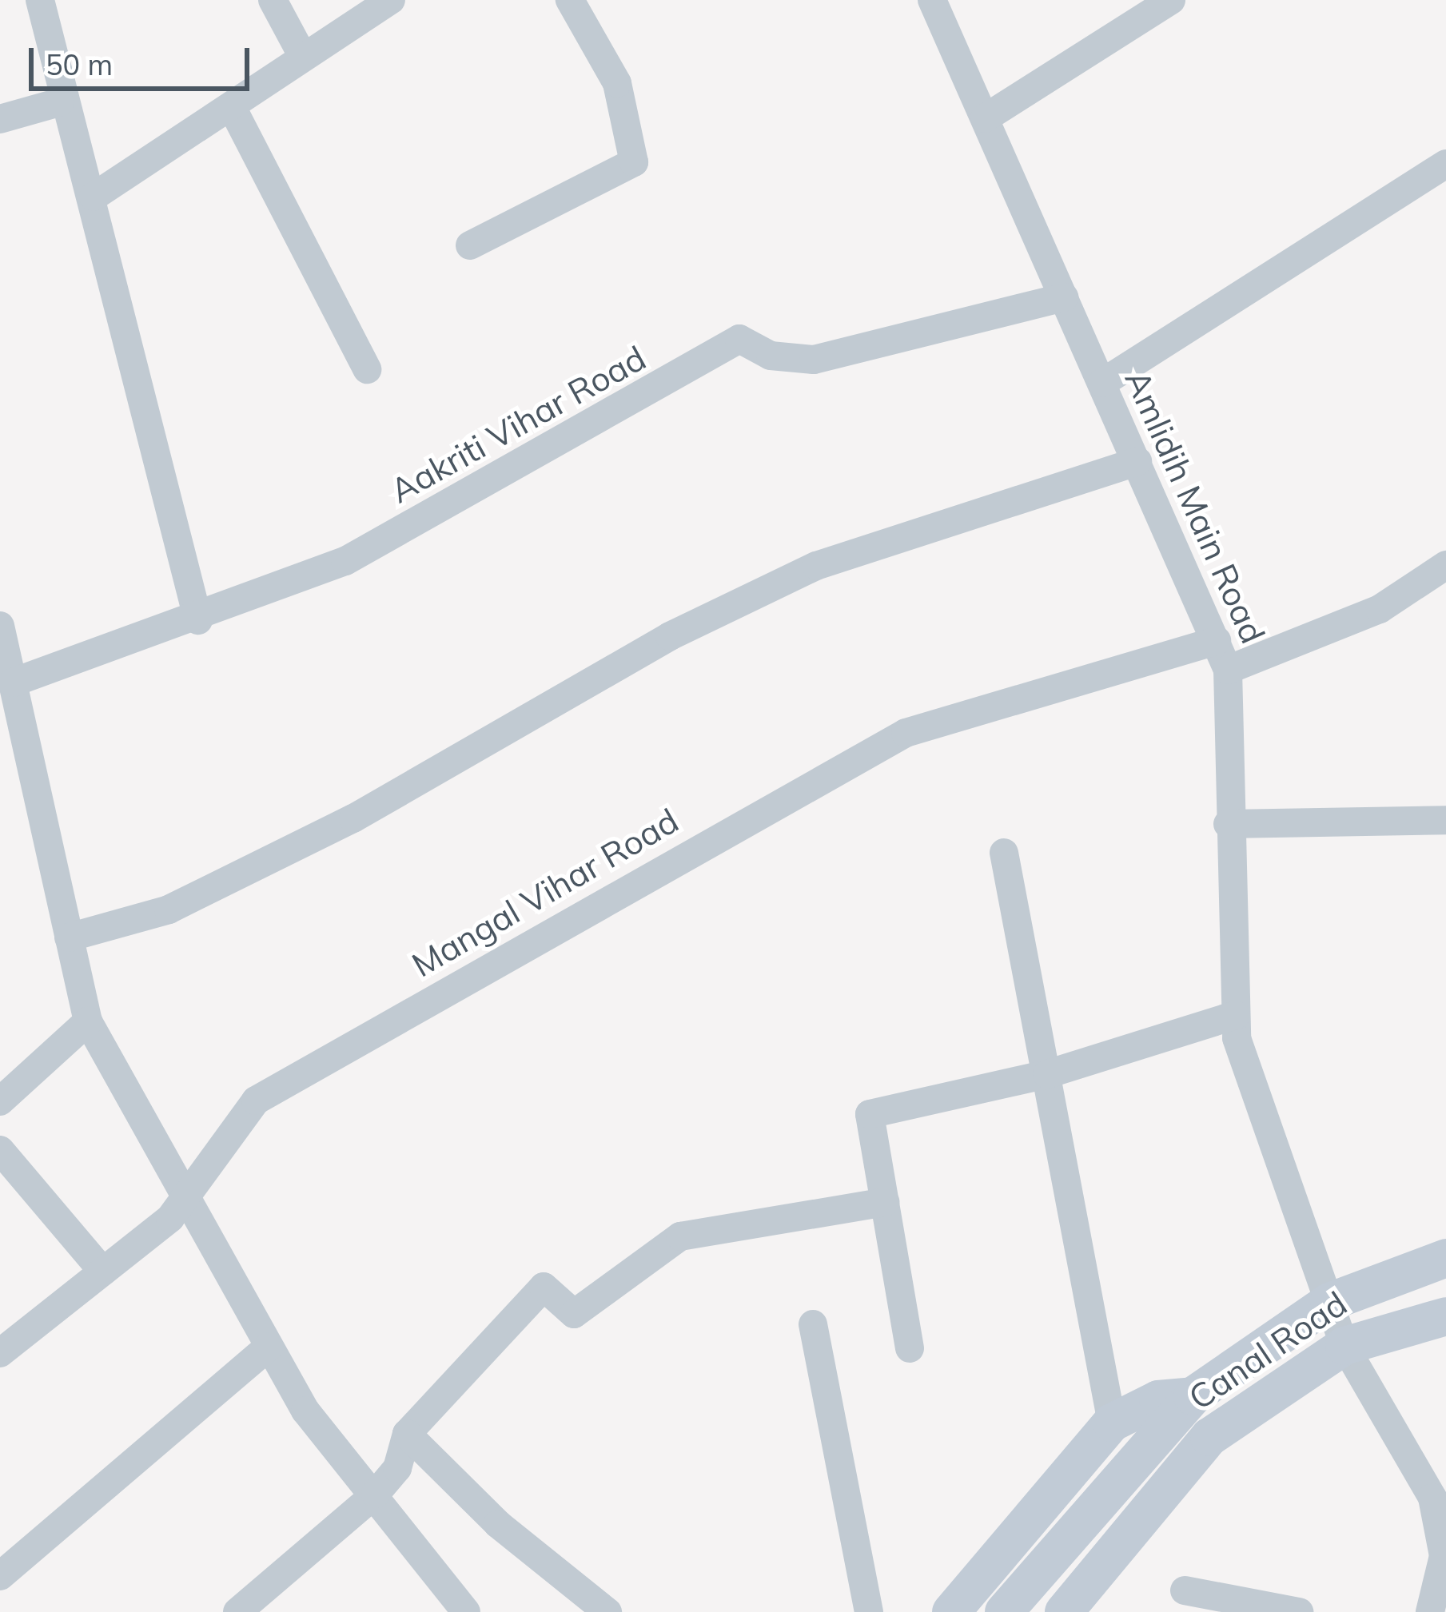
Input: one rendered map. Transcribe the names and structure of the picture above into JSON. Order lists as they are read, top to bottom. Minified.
{"streets":{"main road":["Canal Road"],"street":["Aakriti Vihar Road","Amlidih Main Road","Mangal Vihar Road"]},"crossings":[["Aakriti Vihar Road","Amlidih Main Road"],["Amlidih Main Road","Mangal Vihar Road"],["Amlidih Main Road","Canal Road"]],"scale_bar":"50 m"}
